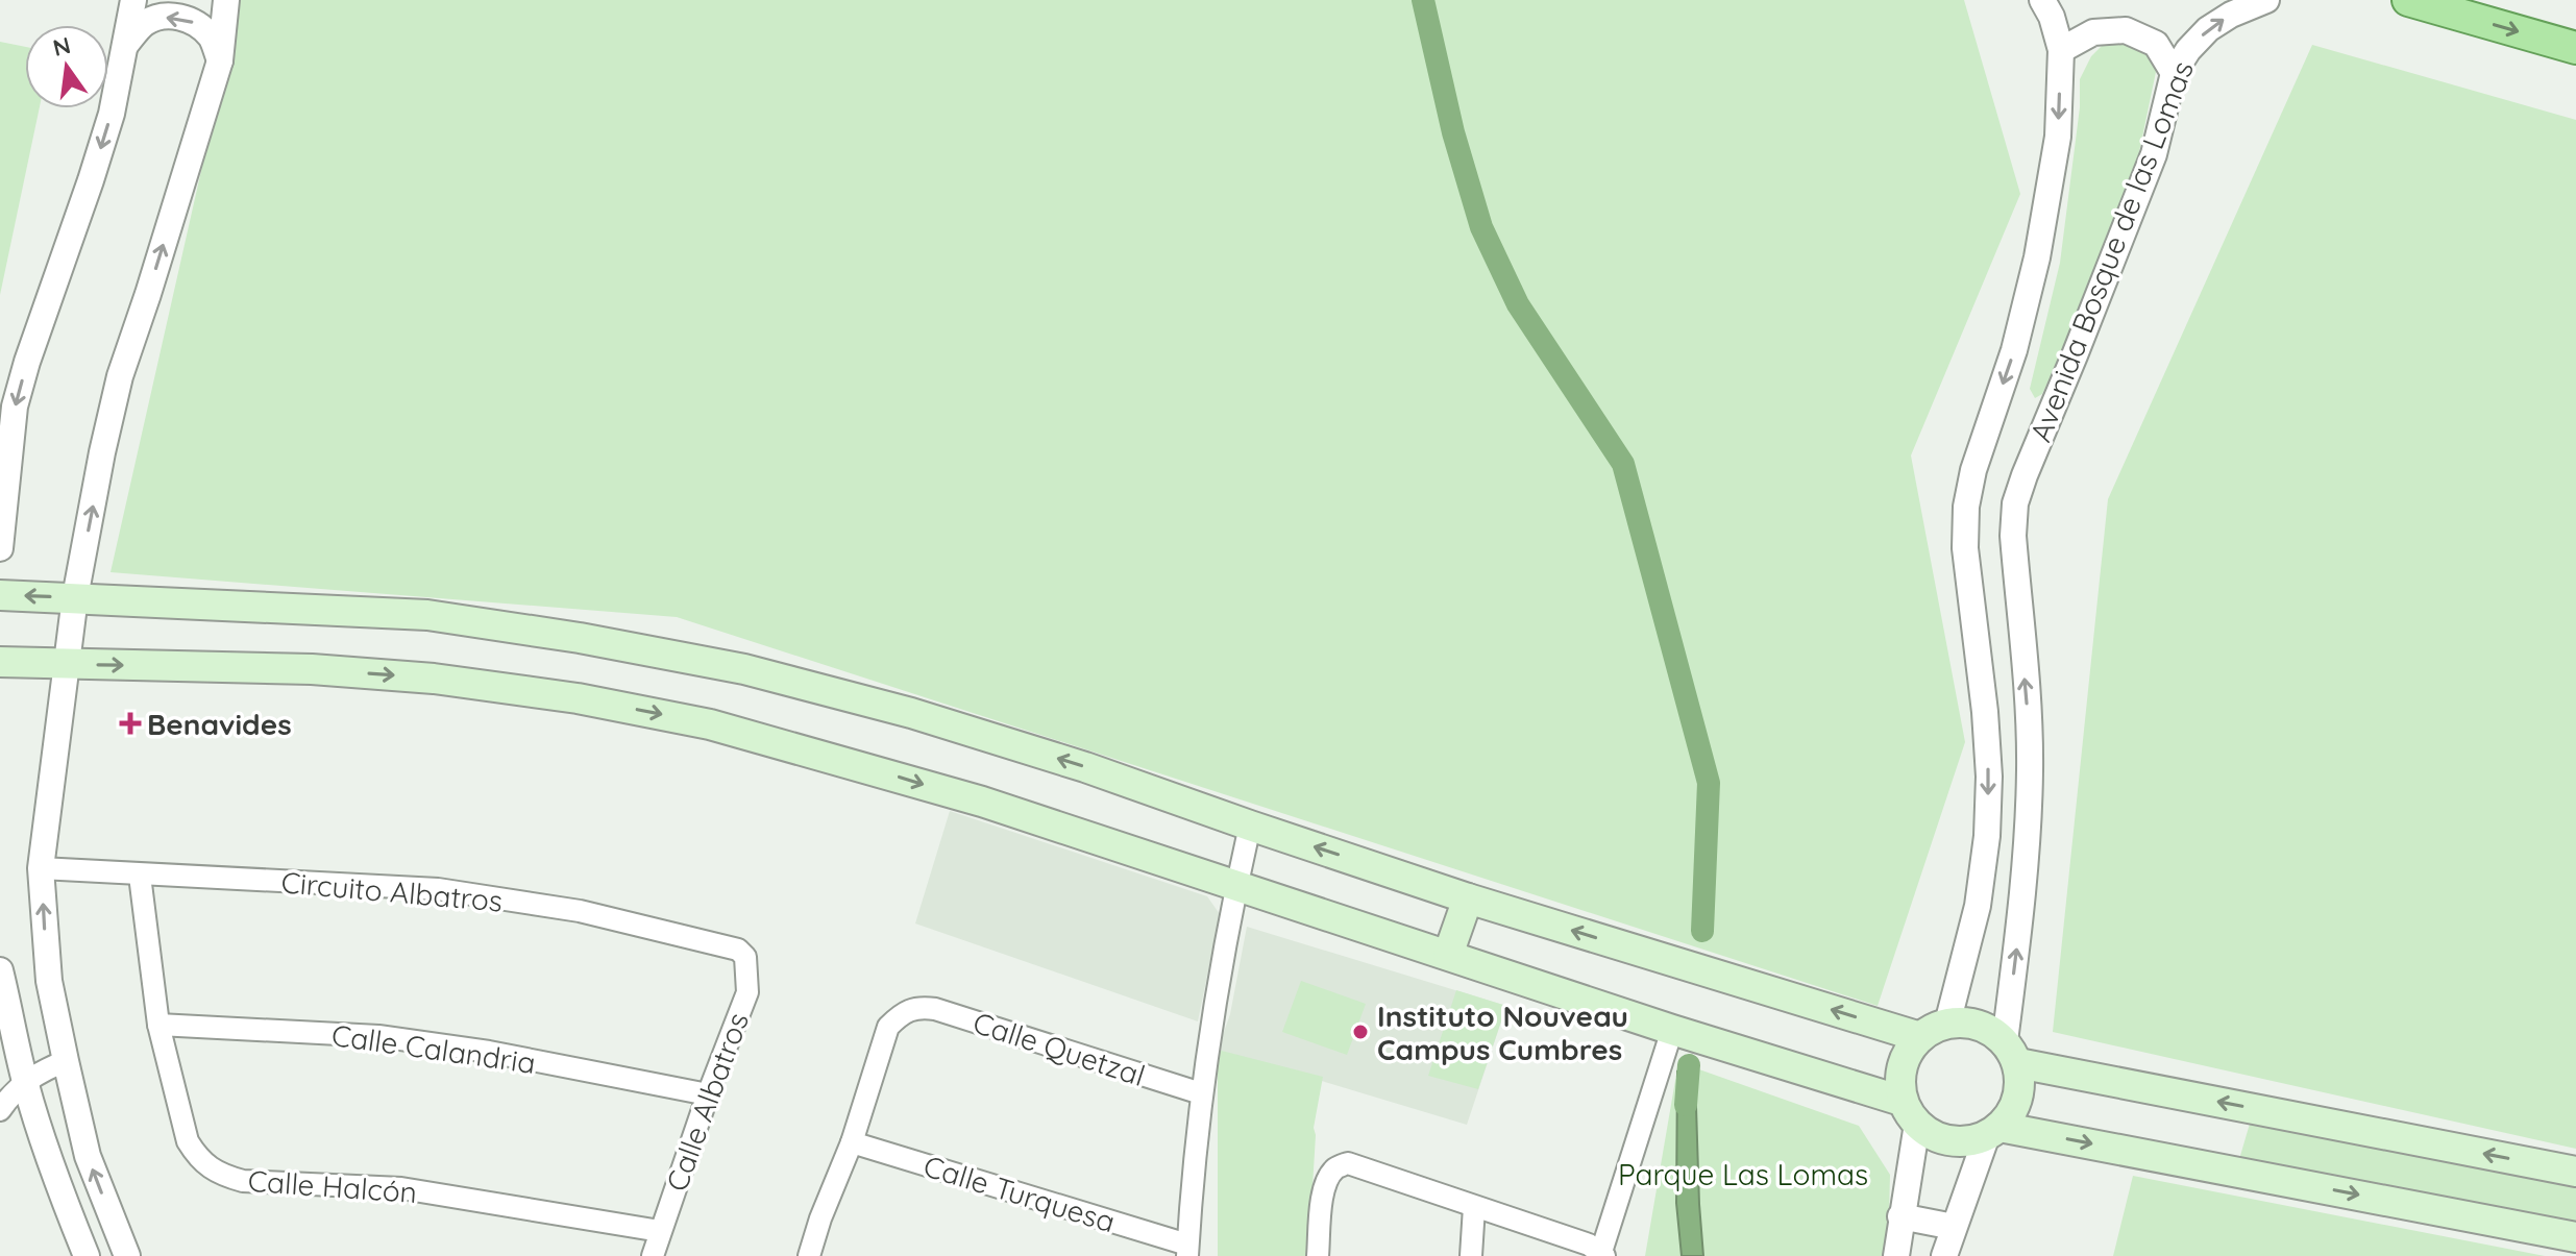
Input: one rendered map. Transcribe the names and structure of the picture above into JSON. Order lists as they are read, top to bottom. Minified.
{"streets":{"street":["Avenida Bosque de las Lomas","Circuito Albatros","Calle Calandria","Calle Quetzal","Calle Albatros","Calle Halcón","Calle Turquesa"]},"crossings":[["Circuito Albatros","Calle Albatros"],["Circuito Albatros","Calle Halcón"],["Calle Calandria","Calle Albatros"],["Calle Calandria","Calle Halcón"],["Calle Quetzal","Calle Turquesa"],["Calle Albatros","Calle Halcón"]],"parks":["Parque Las Lomas"],"places":{"health":["Benavides"],"other":["Instituto Nouveau Campus Cumbres"]},"north":"top"}
